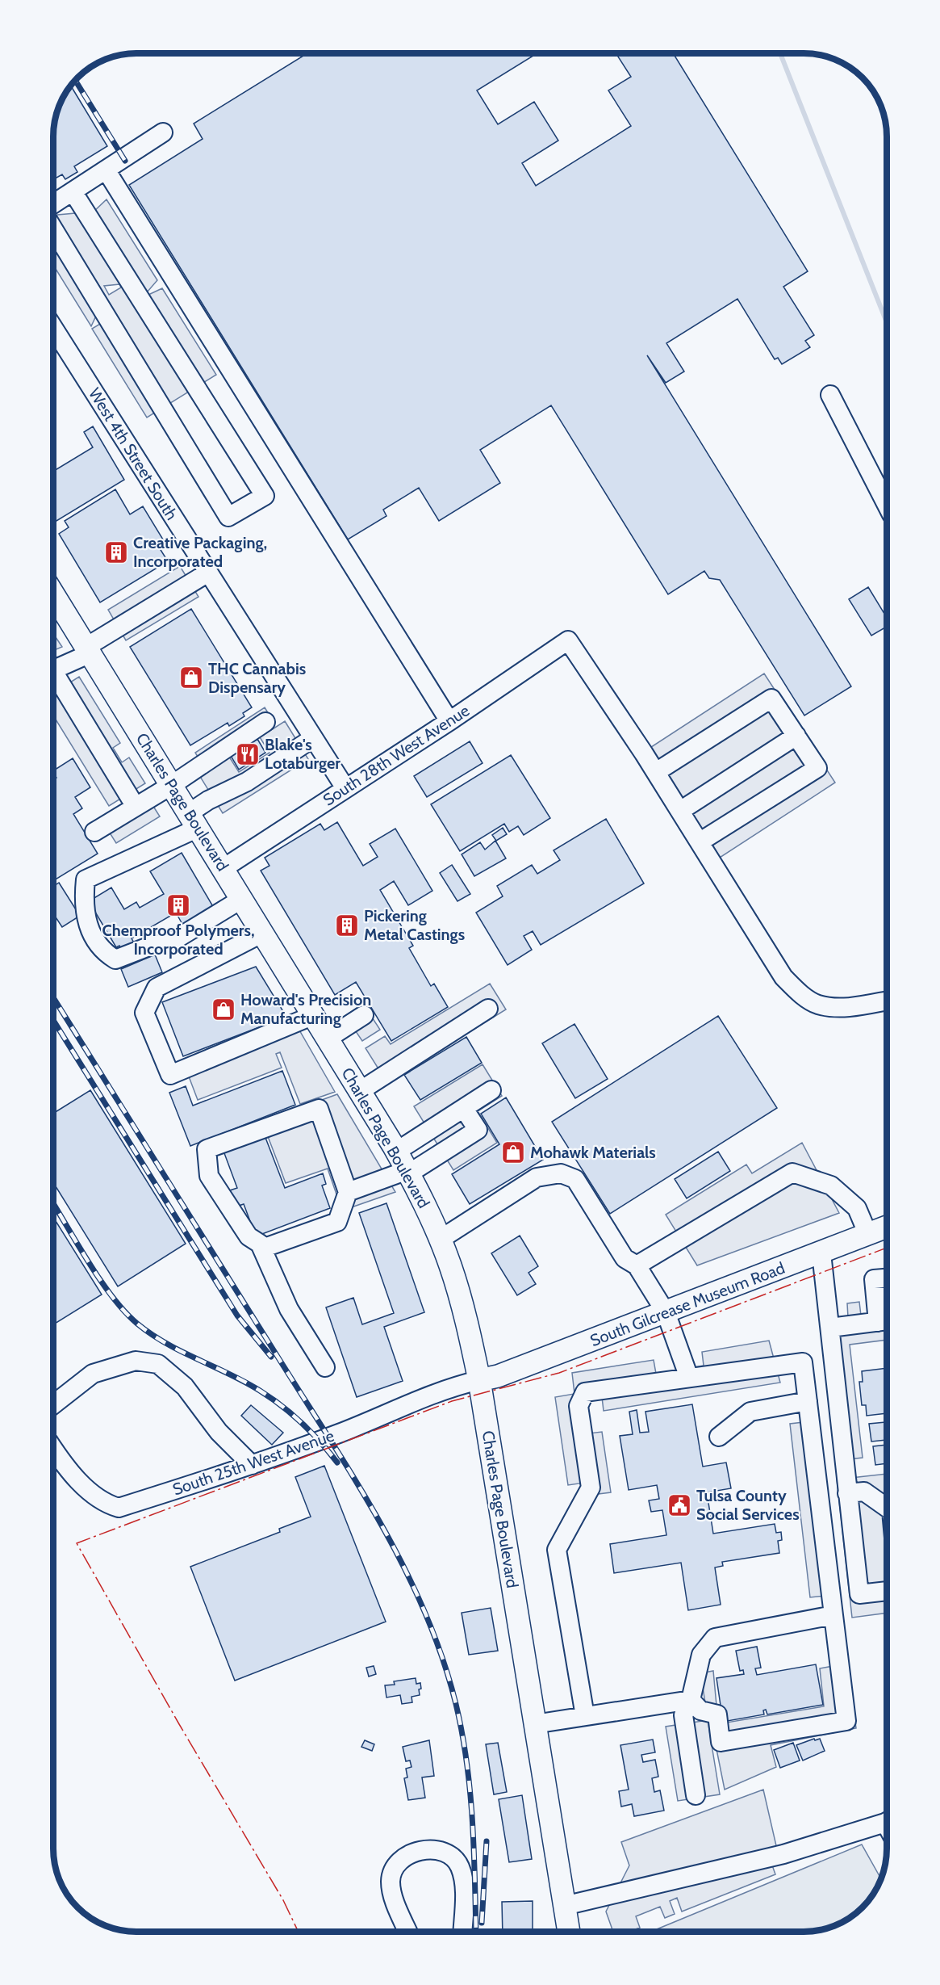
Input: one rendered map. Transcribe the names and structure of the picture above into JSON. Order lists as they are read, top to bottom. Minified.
{"streets":{"main road":["Charles Page Boulevard","South Gilcrease Museum Road"],"street":["West 4th Street South","South 28th West Avenue","South 25th West Avenue"]},"crossings":[["West 4th Street South","South 28th West Avenue"],["South 28th West Avenue","Charles Page Boulevard"],["Charles Page Boulevard","South Gilcrease Museum Road"],["Charles Page Boulevard","South 25th West Avenue"],["South Gilcrease Museum Road","South 25th West Avenue"]],"places":{"building":["Creative Packaging, Incorporated","Chemproof Polymers, Incorporated","Pickering Metal Castings"],"shop":["THC Cannabis Dispensary","Howard's Precision Manufacturing","Mohawk Materials"],"restaurant":["Blake's Lotaburger"],"public building":["Tulsa County Social Services"]}}
